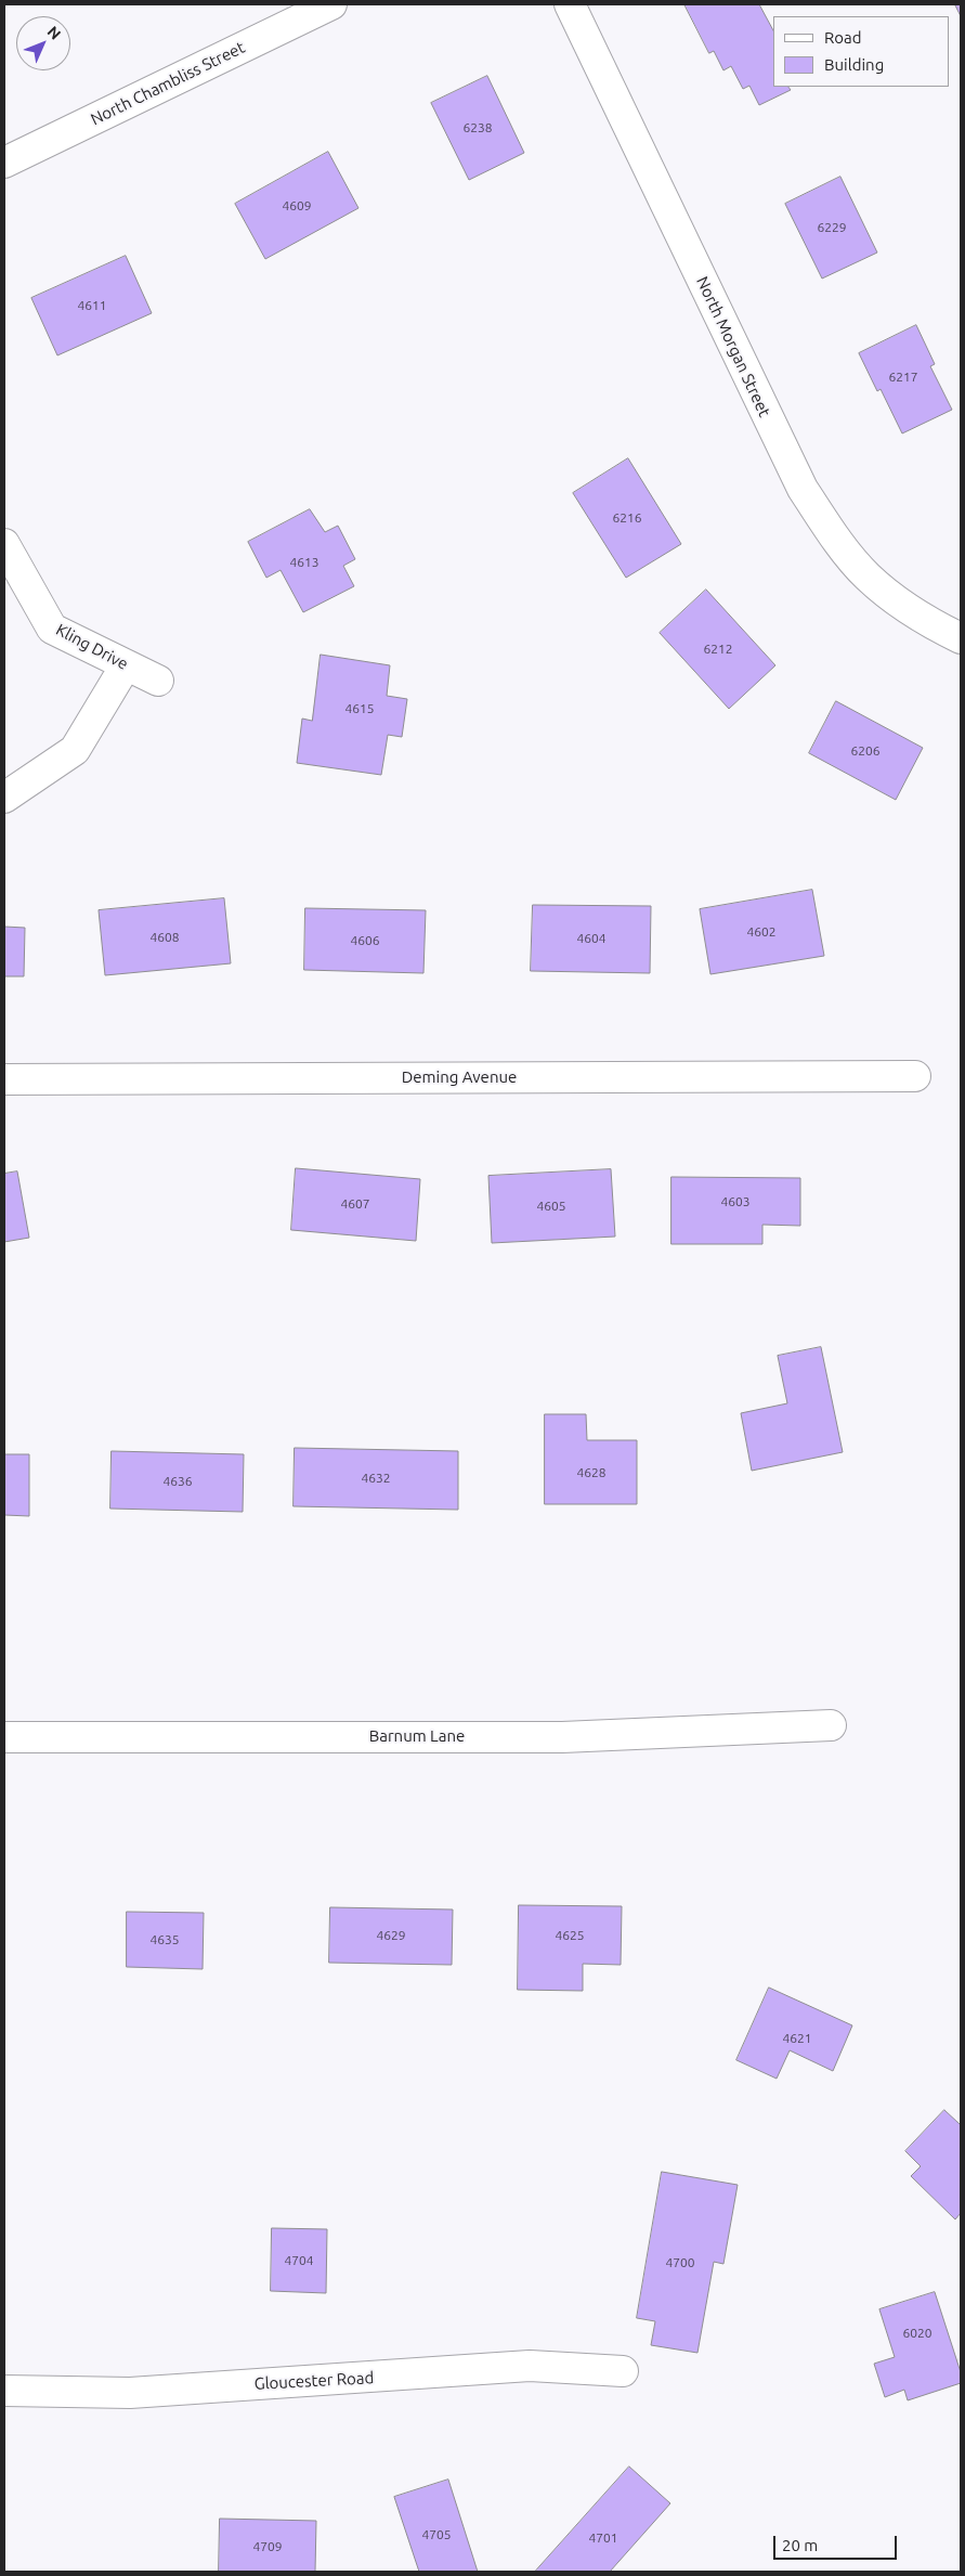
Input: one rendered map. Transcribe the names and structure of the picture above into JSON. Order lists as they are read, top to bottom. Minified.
{"streets":{"street":["North Chambliss Street","North Morgan Street","Kling Drive","Deming Avenue","Barnum Lane","Gloucester Road"]},"house_numbers":["6238","4609","6229","4611","6217","6216","4613","6212","4615","6206","4602","4608","4604","4606","4603","4607","4605","4628","4632","4636","4629","4625","4635","4621","4704","4700","6020","4705","4701","4709"],"legend":["Road","Building"],"scale_bar":"20 m","north":"top right"}
